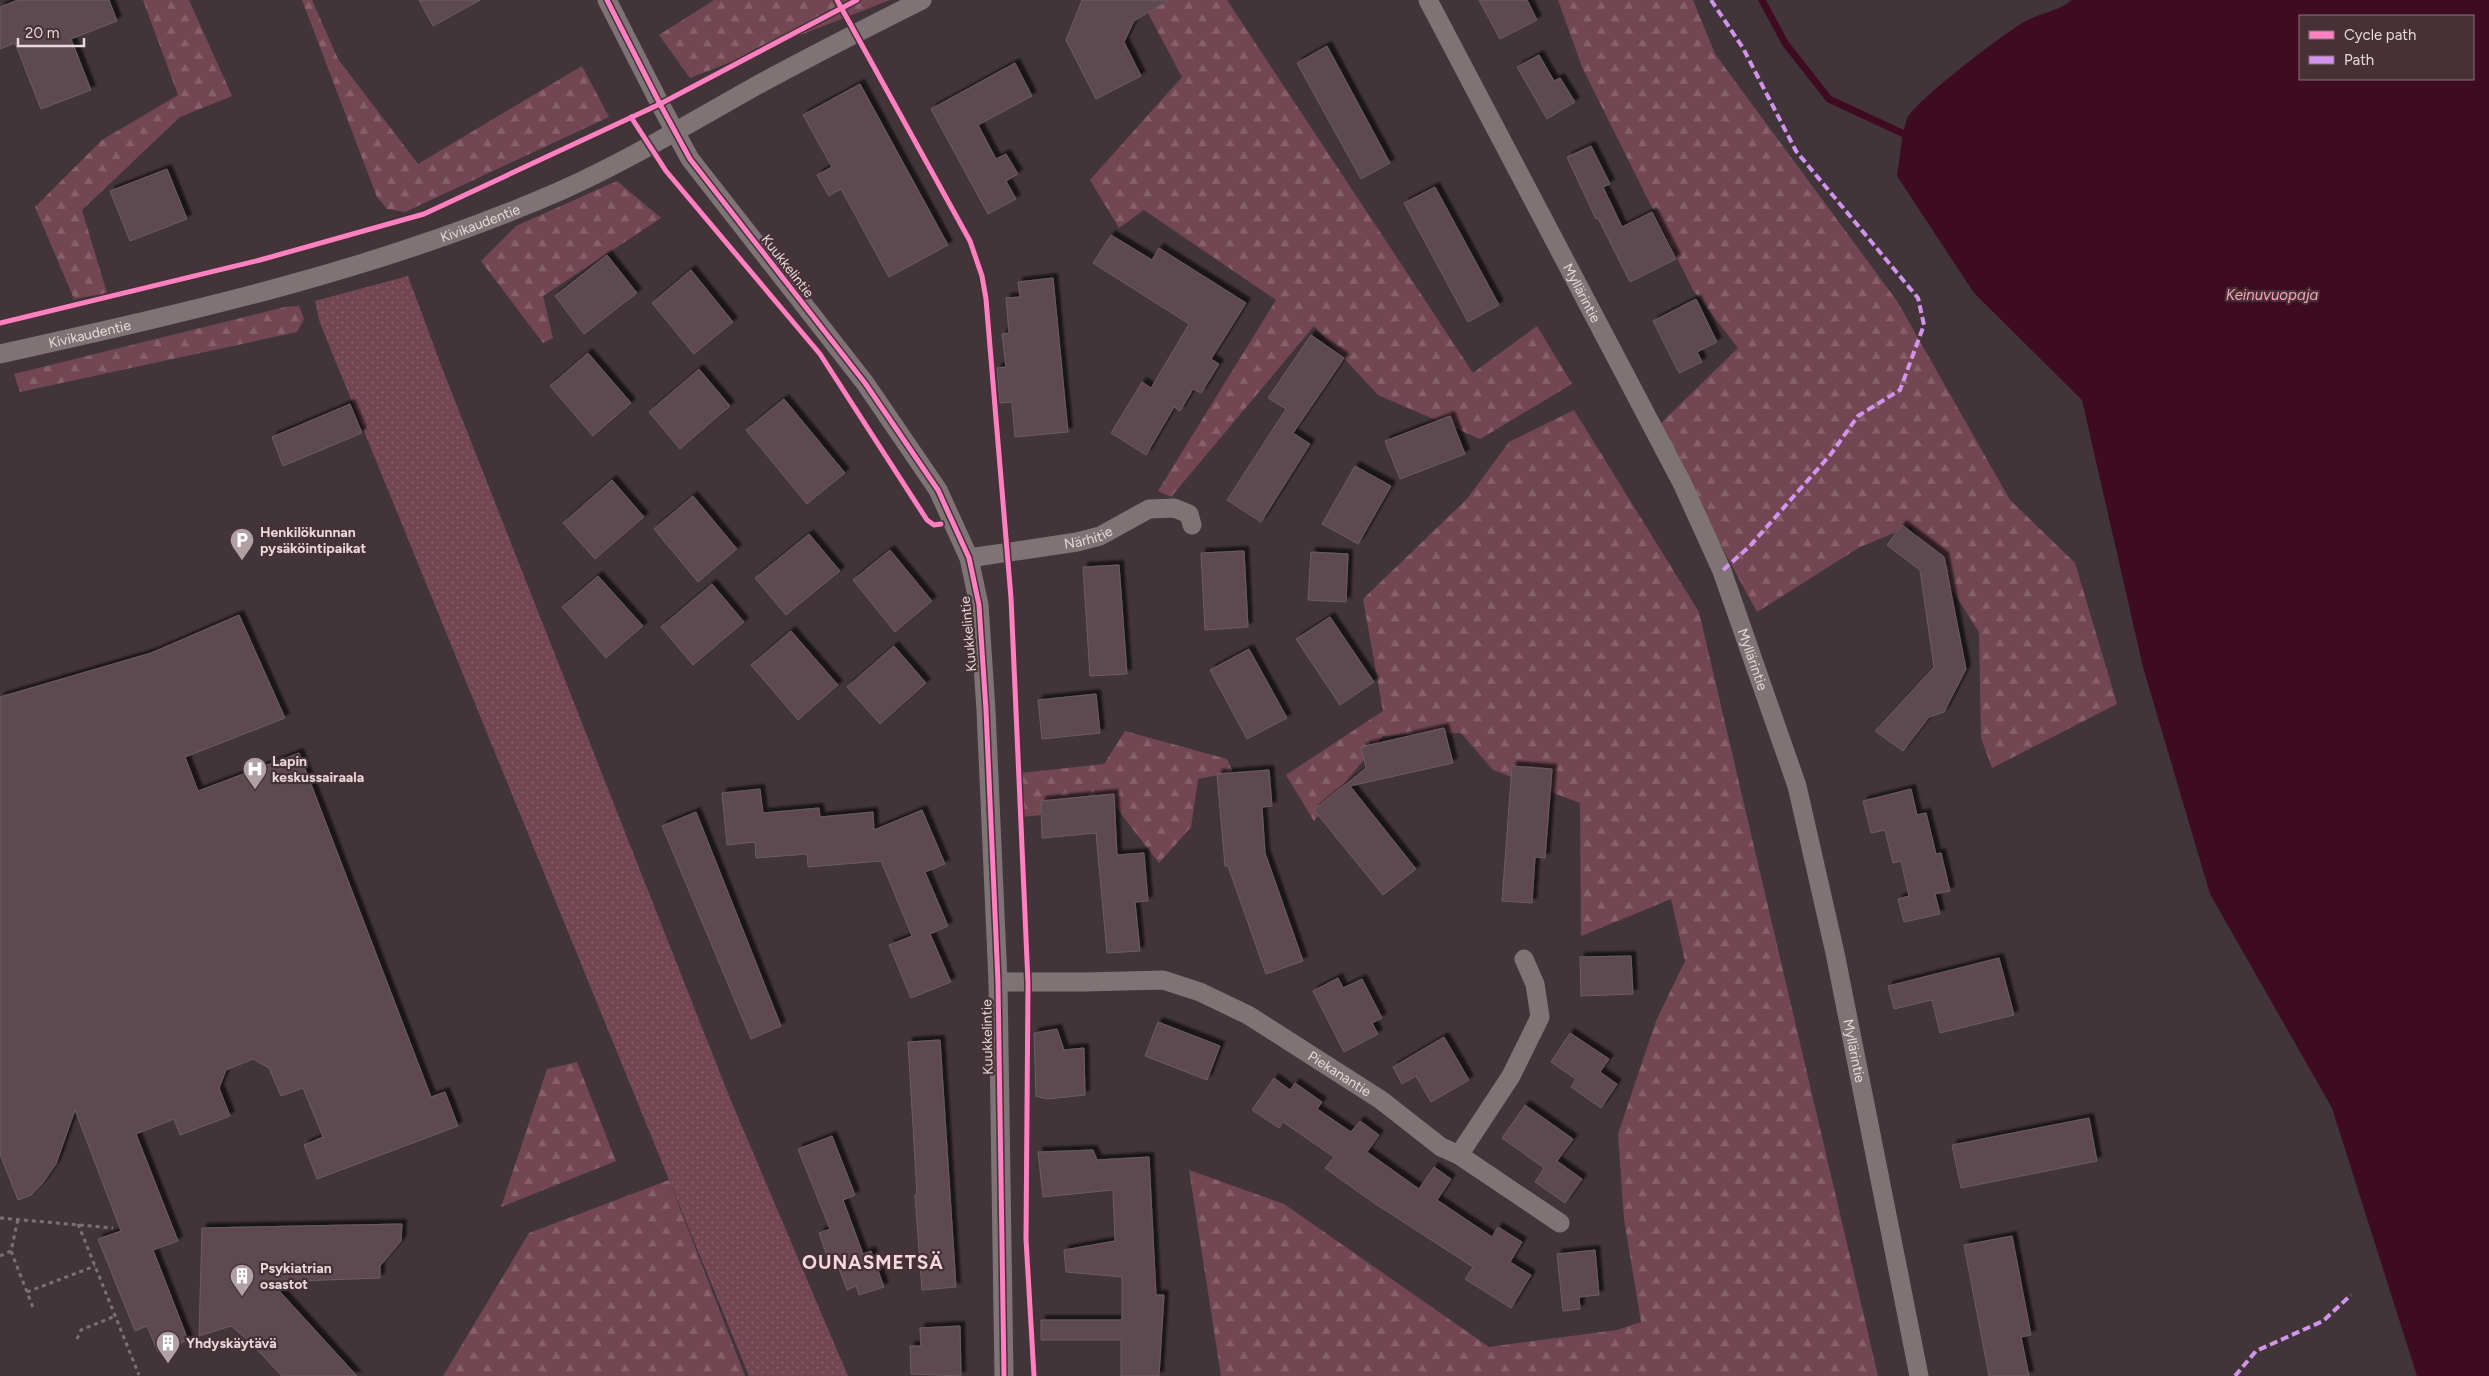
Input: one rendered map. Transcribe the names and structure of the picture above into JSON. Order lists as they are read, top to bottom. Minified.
{"streets":{"street":["Kivikaudentie","Kuukkelintie","Myllärintie","Närhitie","Piekanantie"]},"crossings":[["Kivikaudentie","Kuukkelintie"],["Kuukkelintie","Närhitie"],["Kuukkelintie","Piekanantie"]],"districts":["OUNASMETSÄ"],"water":["Keinuvuopaja"],"places":{"parking":["Henkilökunnan pysäköintipaikat"],"hospital":["Lapin keskussairaala"],"building":["Psykiatrian osastot","Yhdyskäytävä"]},"legend":["Cycle path","Path"],"scale_bar":"20 m"}
